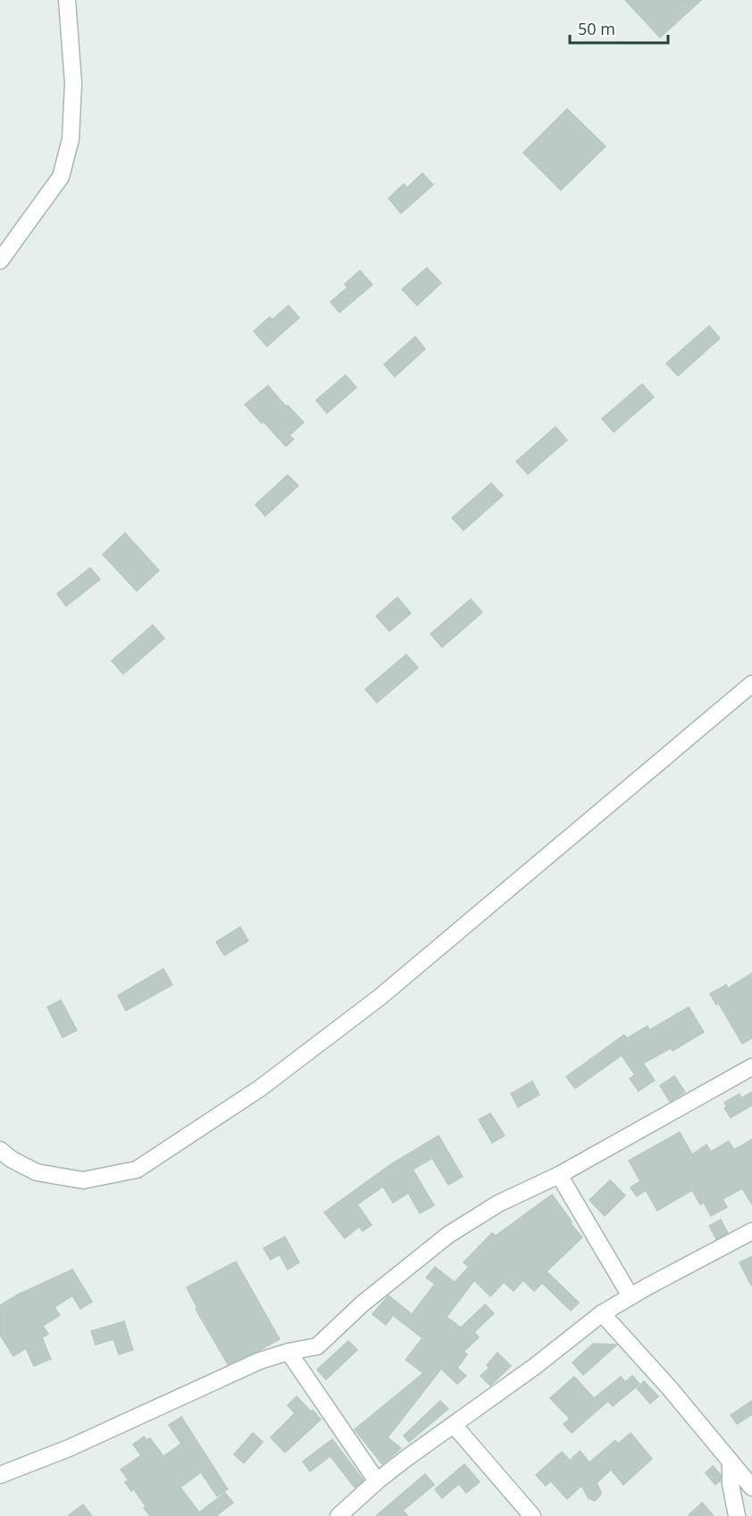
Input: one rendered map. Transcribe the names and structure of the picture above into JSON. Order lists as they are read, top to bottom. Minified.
{"scale_bar":"50 m"}
